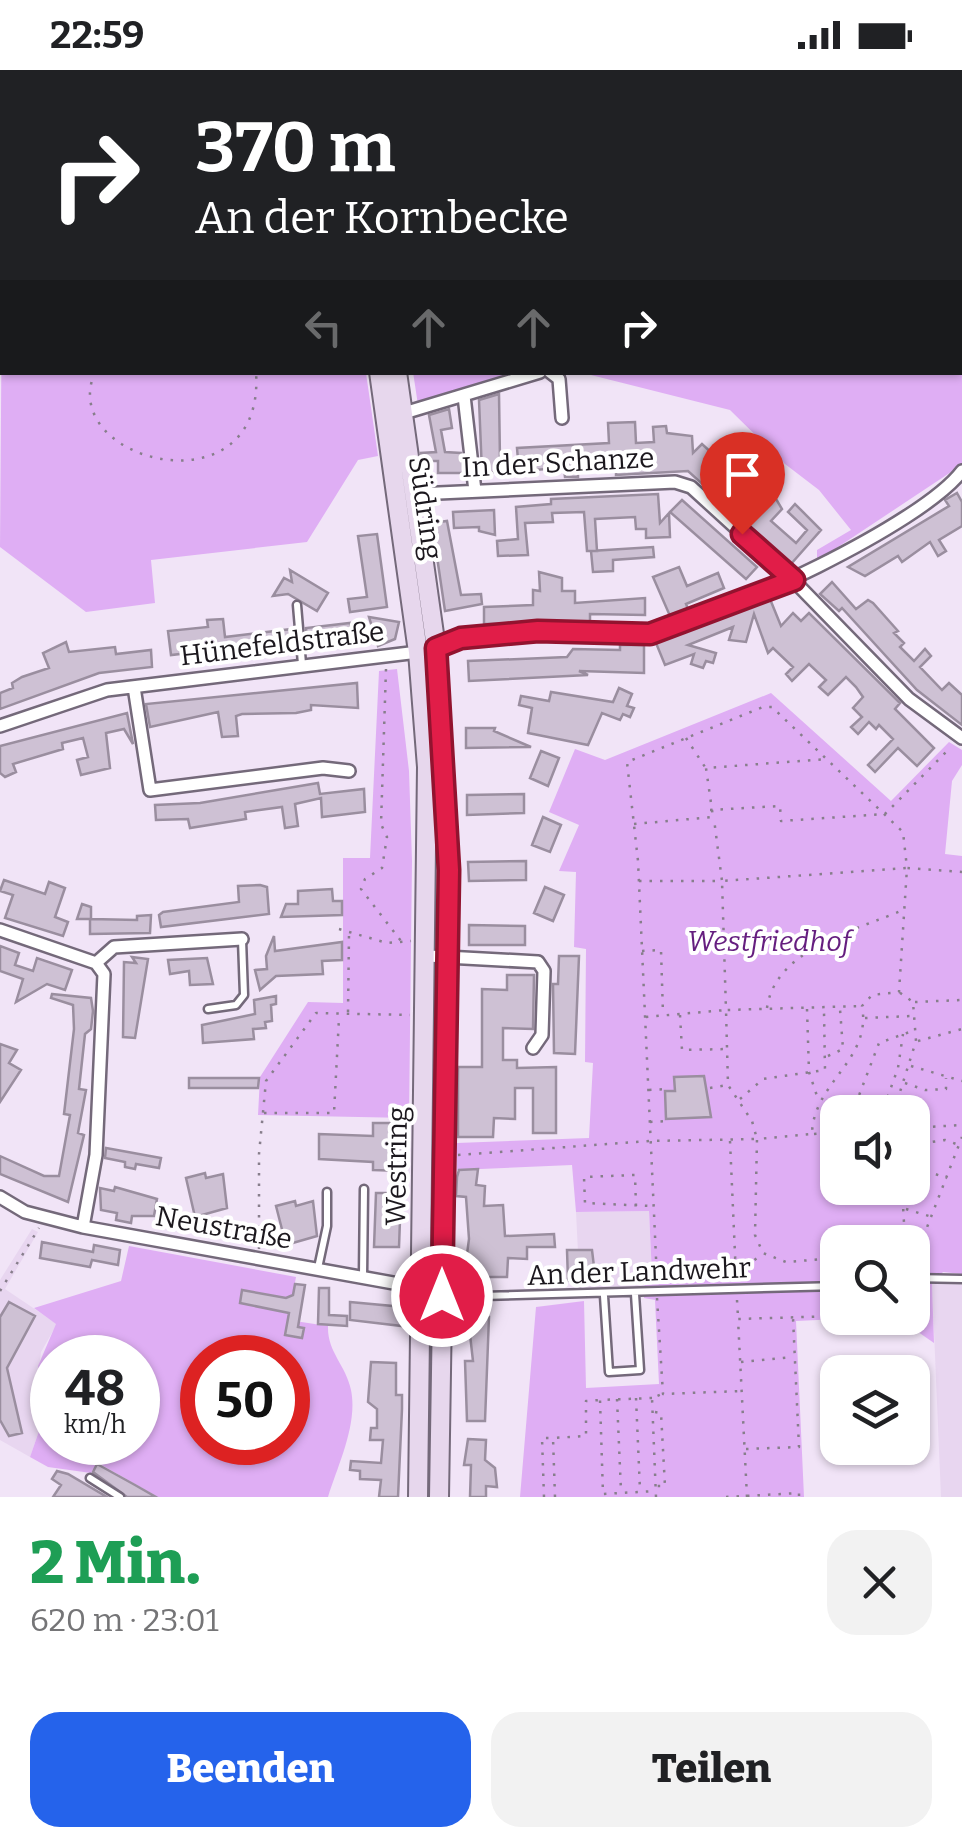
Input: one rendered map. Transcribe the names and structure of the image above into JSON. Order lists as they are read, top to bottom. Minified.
{"streets":{"main road":["Südring","Westring"],"street":["In der Schanze","Hünefeldstraße","Neustraße"],"lane":["An der Landwehr"]},"crossings":[["In der Schanze","Südring"],["In der Schanze","Hünefeldstraße"],["Südring","Hünefeldstraße"],["Südring","Westring"],["Hünefeldstraße","Westring"],["Westring","Neustraße"],["Westring","An der Landwehr"],["Neustraße","An der Landwehr"]],"parks":["Westfriedhof"],"page":{"status":"22:59","turn":["370 m","An der Kornbecke"],"speed":"48 km/h","limit":"50","heading":["2 Min.","620 m · 23:01"],"buttons":["Beenden","Teilen"]}}
